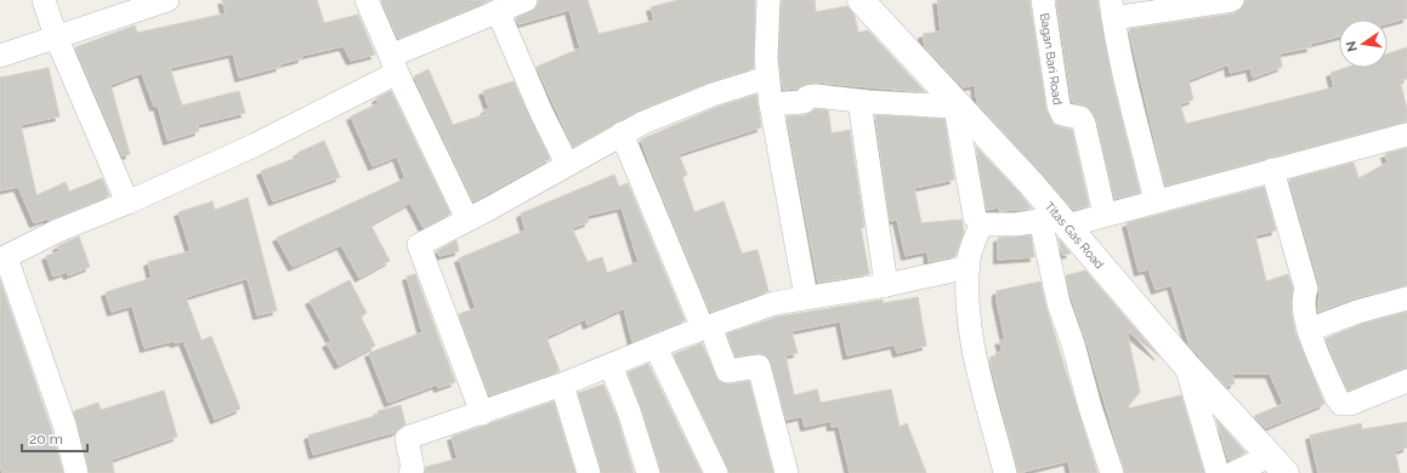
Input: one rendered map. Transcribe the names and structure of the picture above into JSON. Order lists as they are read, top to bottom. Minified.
{"streets":{"street":["Bagan Bari Road","Titas Gas Road"]},"scale_bar":"20 m","north":"left"}
